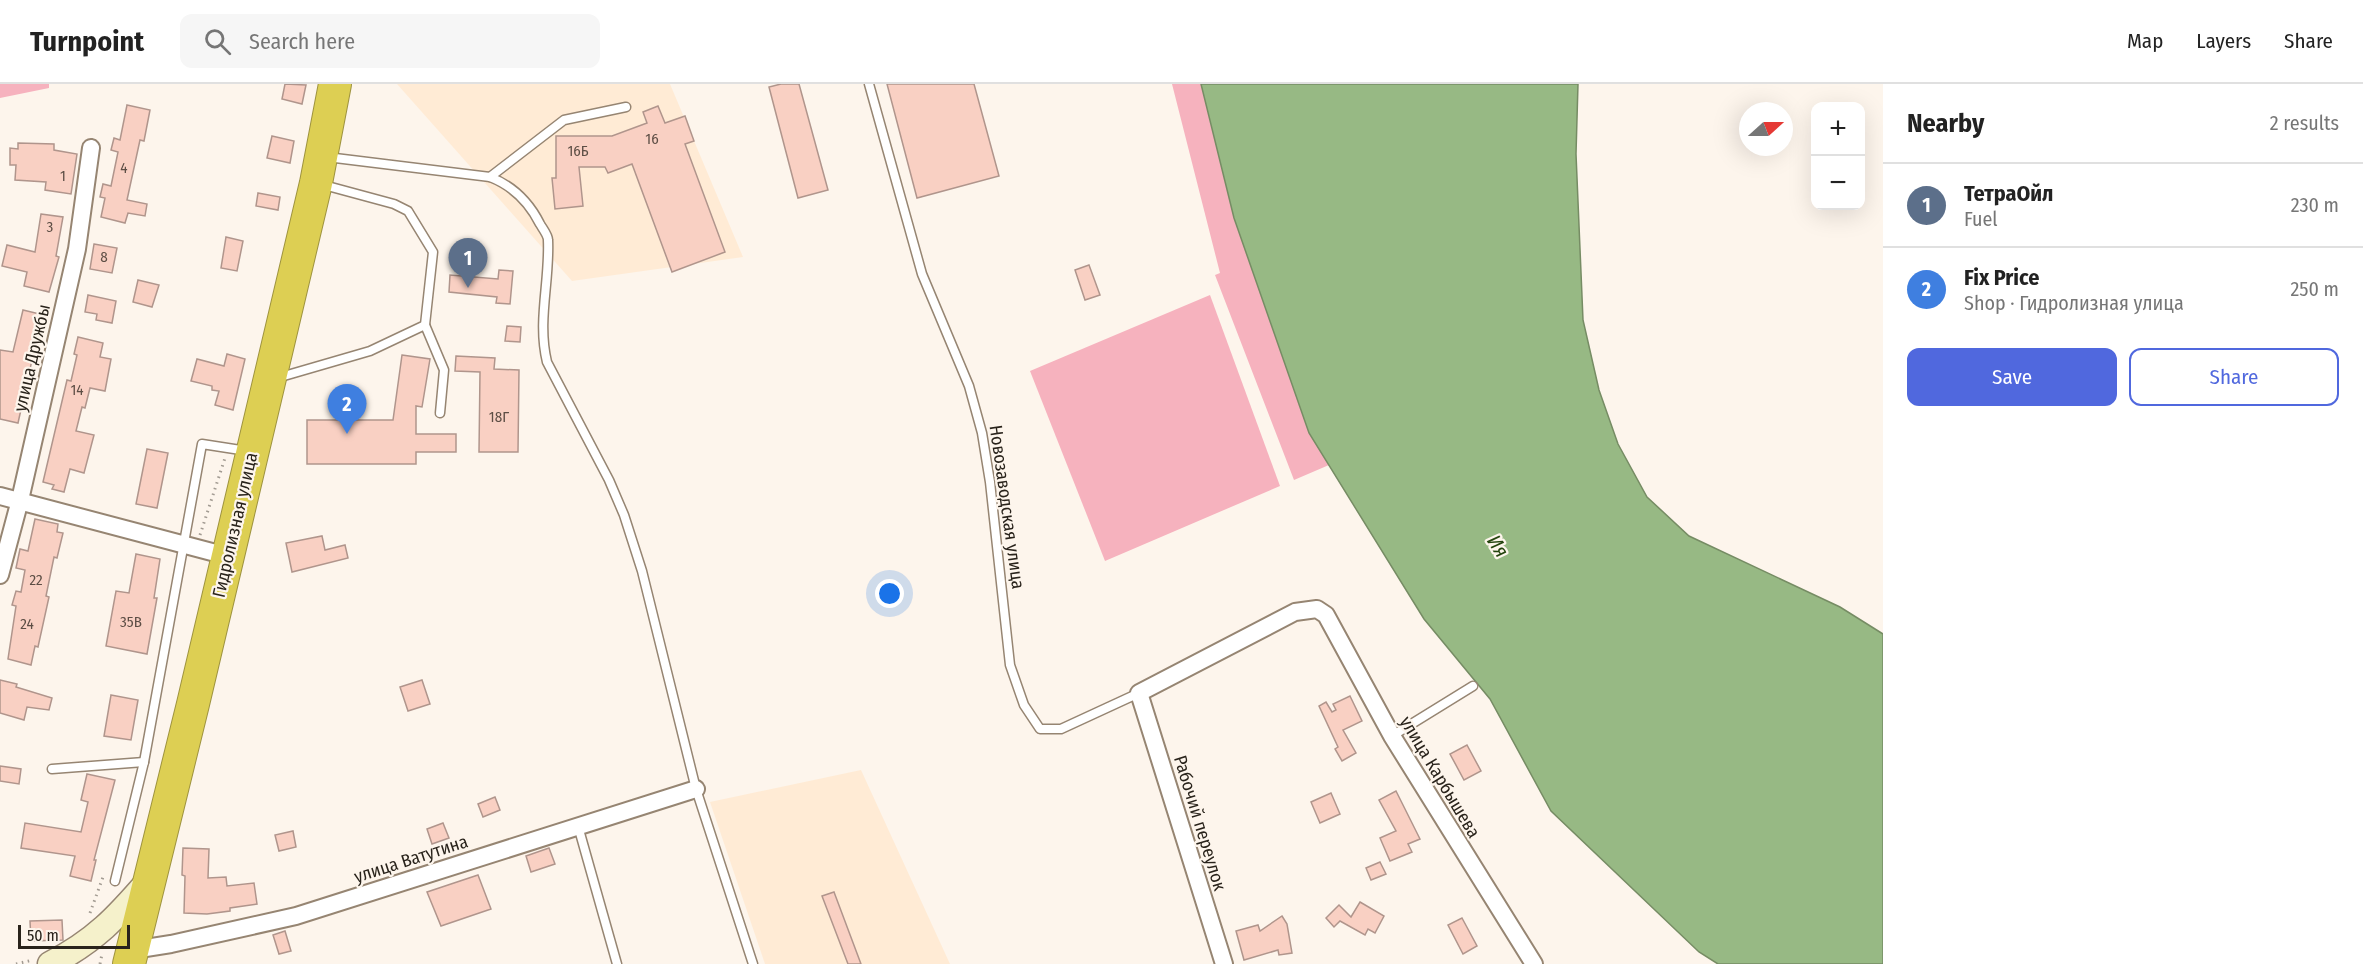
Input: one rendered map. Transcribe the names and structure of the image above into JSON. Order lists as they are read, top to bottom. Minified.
{"streets":{"highway":["Гидролизная улица"],"street":["улица Дружбы","улица Карбышева","Рабочий переулок","улица Ватутина"],"lane":["Новозаводская улица"]},"crossings":[["Новозаводская улица","улица Карбышева"],["Новозаводская улица","Рабочий переулок"],["Гидролизная улица","улица Ватутина"],["улица Карбышева","Рабочий переулок"]],"water":["Ия"],"house_numbers":["16","16Б","4","1","3","8","14","18Г","22","35В","24"],"scale_bar":"50 m","north":"right","page":{"header":"Turnpoint","search":"Search here","nav":["Map","Layers","Share"],"heading":["Nearby","2 results"],"map_buttons":["+","−"],"list":[{"mark":"1","name":"ТетраОйл","note":"Fuel","value":"230 m"},{"mark":"2","name":"Fix Price","note":"Shop · Гидролизная улица","value":"250 m"}],"pins":["1","2"],"buttons":["Save","Share"],"scale":"50 m"}}
